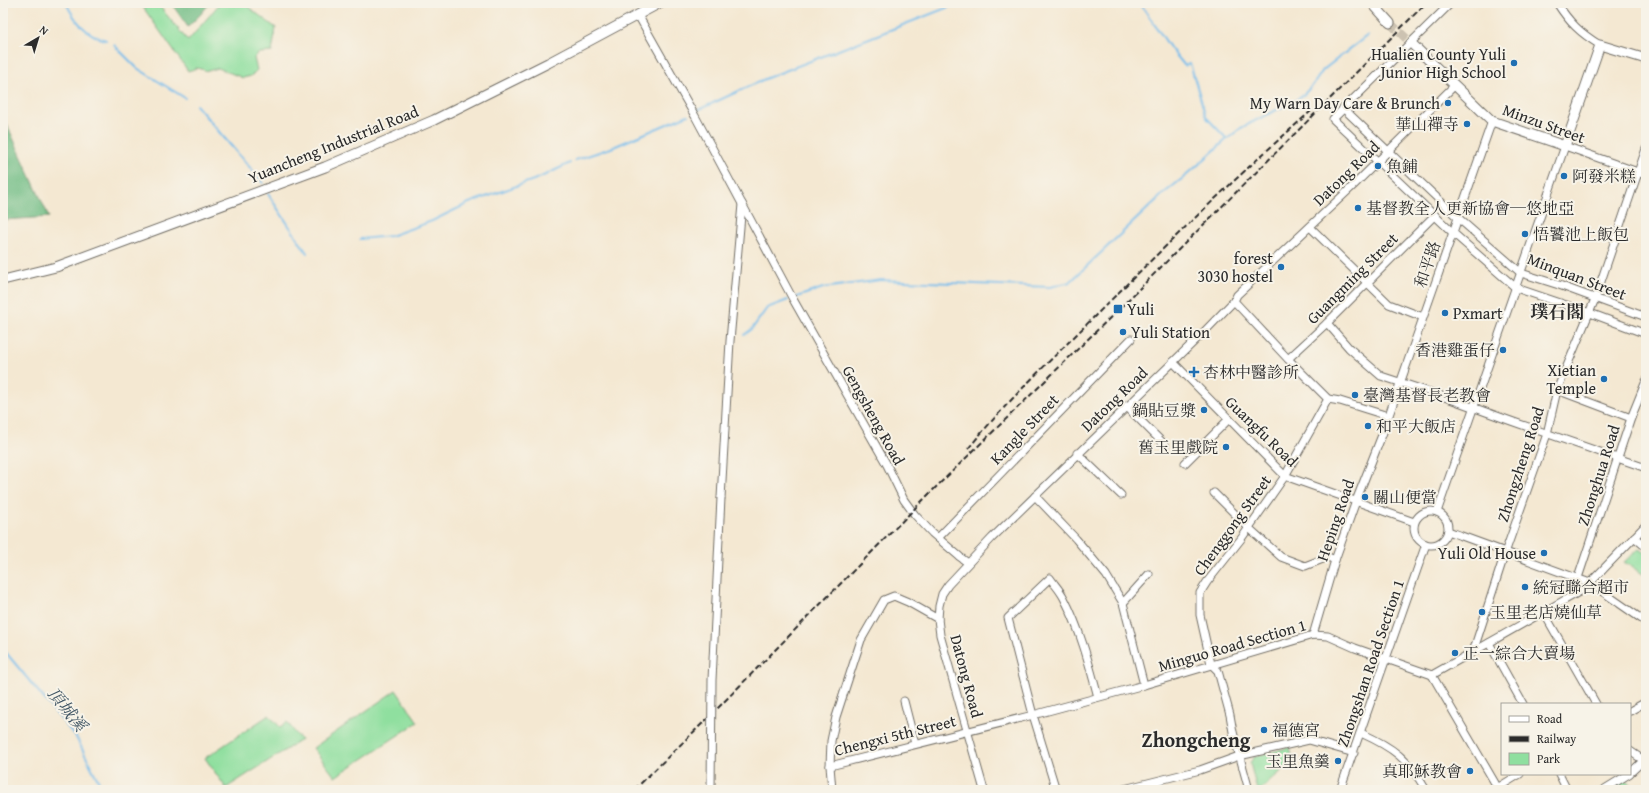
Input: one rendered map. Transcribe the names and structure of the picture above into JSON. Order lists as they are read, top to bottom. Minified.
{"streets":{"street":["Minzu Street","Yuancheng Industrial Road","Datong Road","和平路","Minquan Street","Guangming Street","Gengsheng Road","Kangle Street","Guangfu Road","Zhongzheng Road","Zhonghua Road","Heping Road","Chenggong Street","Minguo Road Section 1","Zhongshan Road Section 1","Chengxi 5th Street"]},"crossings":[["Minzu Street","Datong Road"],["Minzu Street","和平路"],["Minzu Street","Zhongzheng Road"],["Yuancheng Industrial Road","Gengsheng Road"],["Datong Road","Minquan Street"],["Datong Road","Gengsheng Road"],["Datong Road","Guangfu Road"],["Datong Road","Minguo Road Section 1"],["Datong Road","Chengxi 5th Street"],["和平路","Minquan Street"],["和平路","Heping Road"],["Minquan Street","Guangming Street"],["Minquan Street","Zhongzheng Road"],["Gengsheng Road","Kangle Street"],["Guangfu Road","Heping Road"],["Guangfu Road","Chenggong Street"],["Guangfu Road","Zhongshan Road Section 1"],["Heping Road","Minguo Road Section 1"],["Chenggong Street","Minguo Road Section 1"],["Minguo Road Section 1","Zhongshan Road Section 1"],["Minguo Road Section 1","Chengxi 5th Street"]],"districts":["璞石閣","Zhongcheng"],"water":["頂城溪"],"places":{"other":["Hualien County Yuli Junior High School","My Warn Day Care & Brunch","華山禪寺","魚鋪","阿發米糕","基督教全人更新協會─悠地亞","悟饕池上飯包","forest 3030 hostel","Pxmart","Yuli Station","香港雞蛋仔","Xietian Temple","臺灣基督長老教會","鍋貼豆漿","和平大飯店","舊玉里戲院","關山便當","Yuli Old House","統冠聯合超市","玉里老店燒仙草","正一綜合大賣場","福德宮","玉里魚羹","真耶穌教會"],"transit":["Yuli"],"health":["杏林中醫診所"]},"legend":["Road","Railway","Park"],"north":"top right"}
